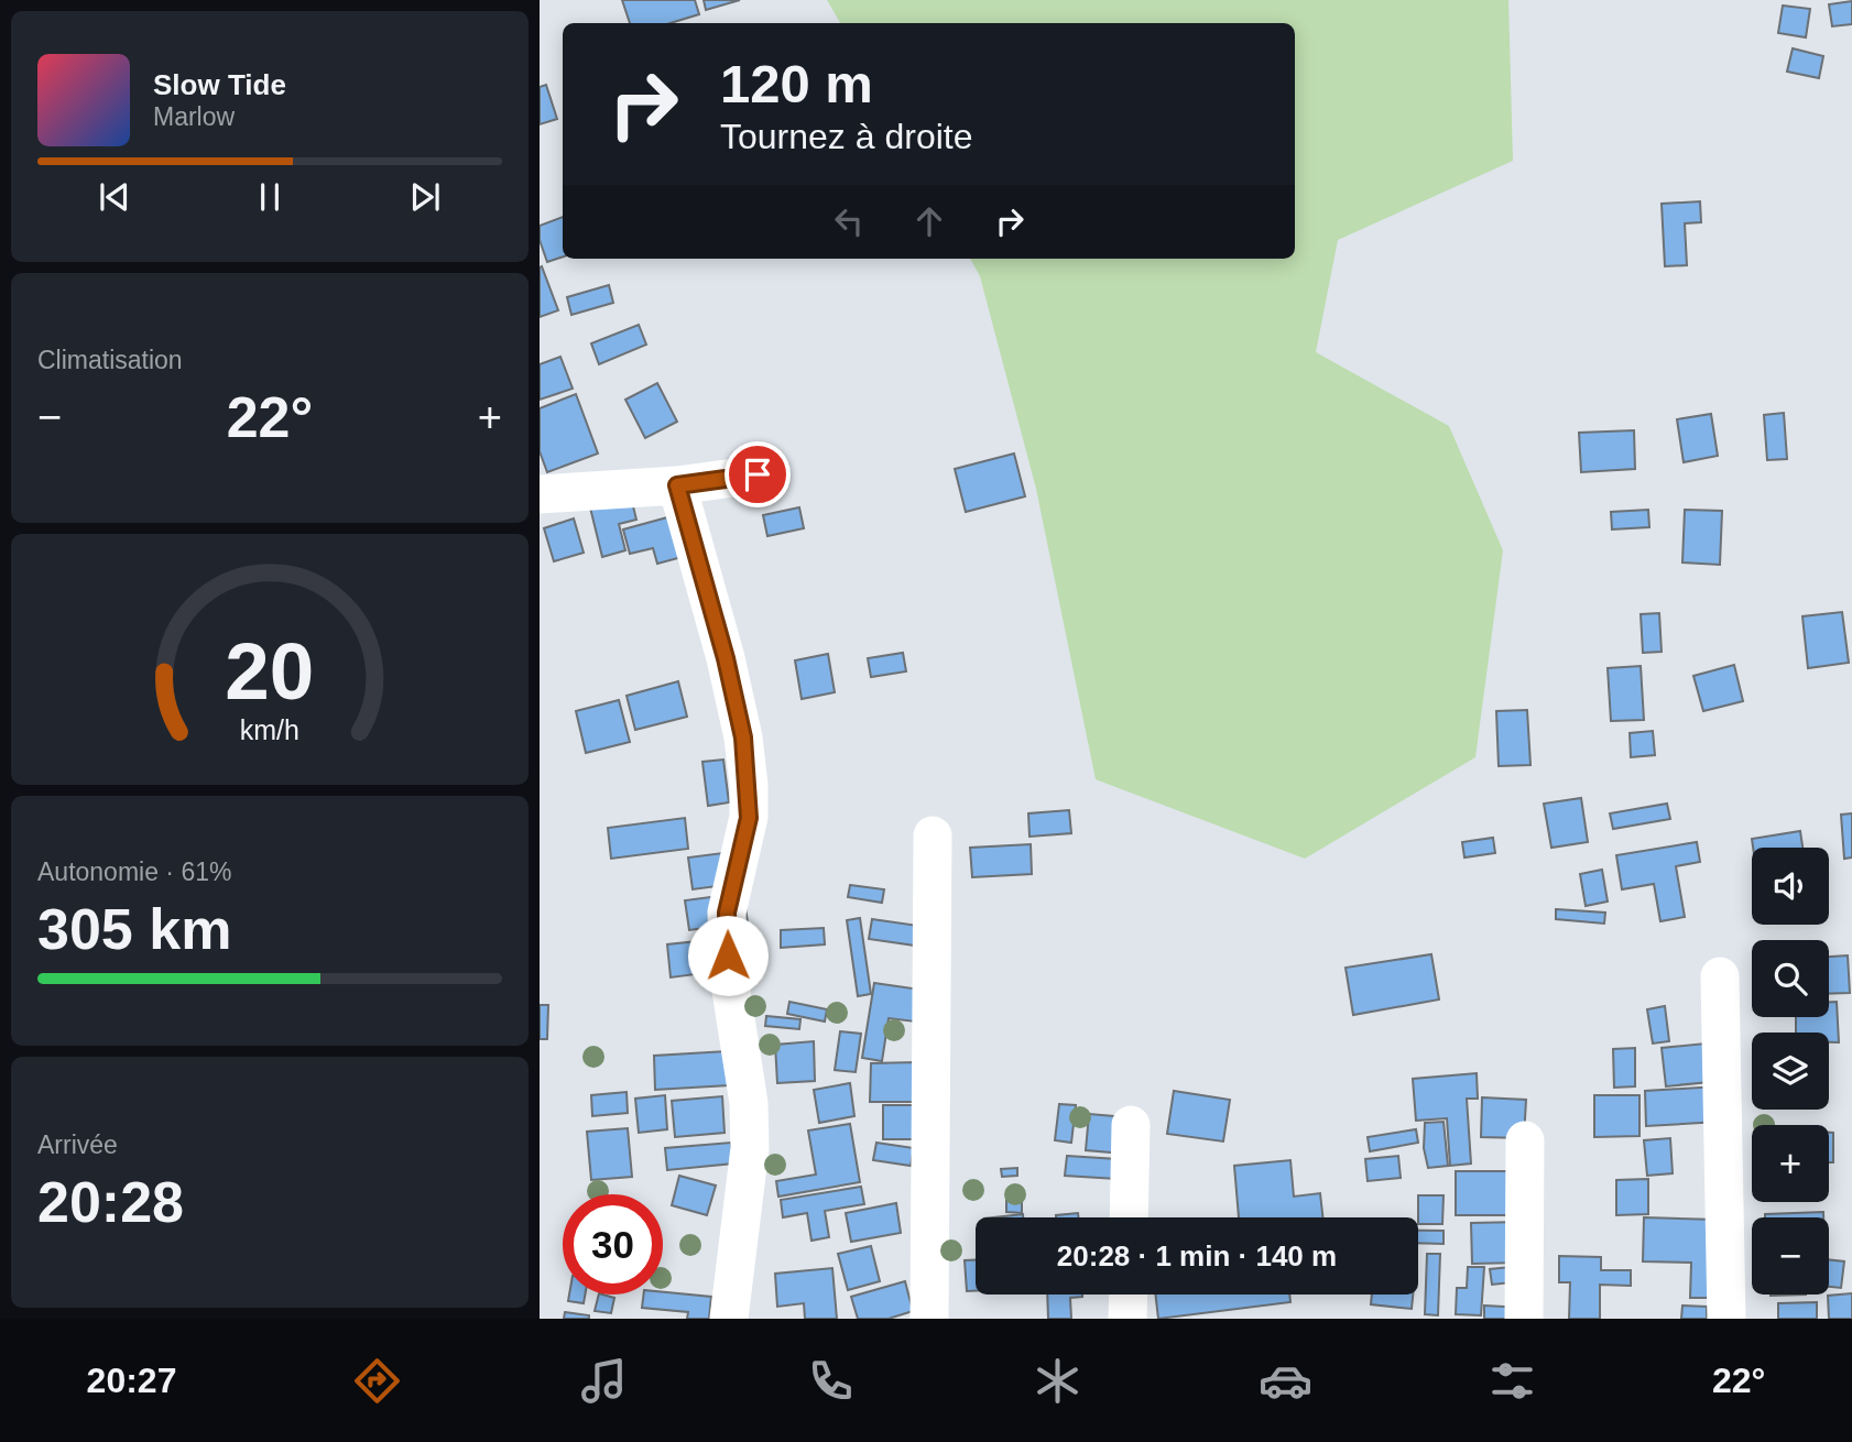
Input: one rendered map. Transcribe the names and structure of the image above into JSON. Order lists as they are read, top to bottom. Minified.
{"page":{"turn":["120 m","Tournez à droite"],"song":["Slow Tide","Marlow"],"tile":["Climatisation",["Autonomie · 61%","305 km"],["Arrivée","20:28"]],"heat":["−","22°","+"],"map_buttons":["+","−"],"limit":"30","trip":"20:28 · 1 min · 140 m","tabs":["20:27","22°"],"gauge":["20","km/h"]}}
